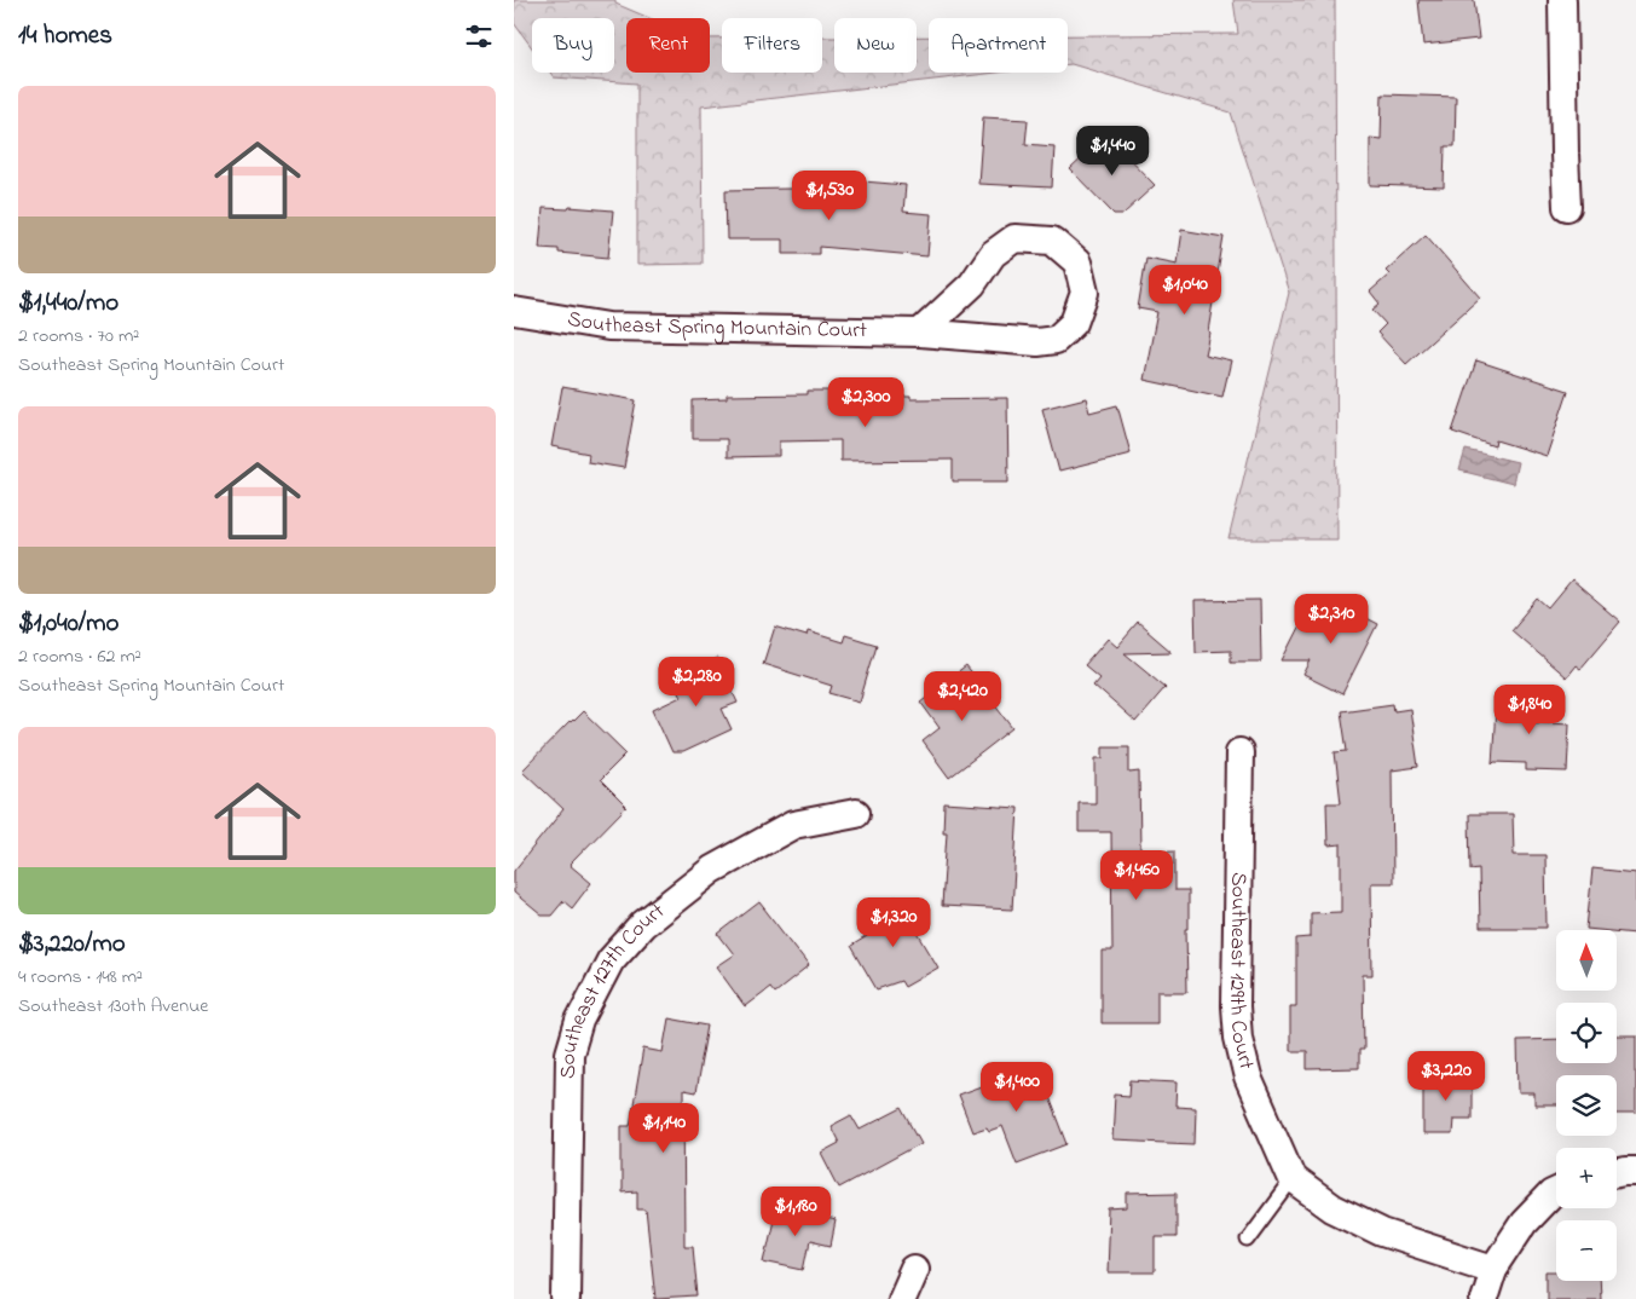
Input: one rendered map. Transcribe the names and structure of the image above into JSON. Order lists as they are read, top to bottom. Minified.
{"streets":{"street":["Southeast Spring Mountain Court","Southeast 129th Court","Southeast 127th Court"]},"north":"top","page":{"heading":"14 homes","chip":["Buy","Rent","Filters","New","Apartment"],"list":[{"name":"$1,440/mo","note":"2 rooms · 70 m² · Southeast Spring Mountain Court"},{"name":"$1,040/mo","note":"2 rooms · 62 m² · Southeast Spring Mountain Court"},{"name":"$3,220/mo","note":"4 rooms · 148 m² · Southeast 130th Avenue"}],"price":["$1,440","$1,530","$1,040","$2,300","$2,310","$2,280","$2,420","$1,840","$1,460","$1,320","$3,220","$1,400","$1,140","$1,180"],"map_buttons":["+","−"]}}
